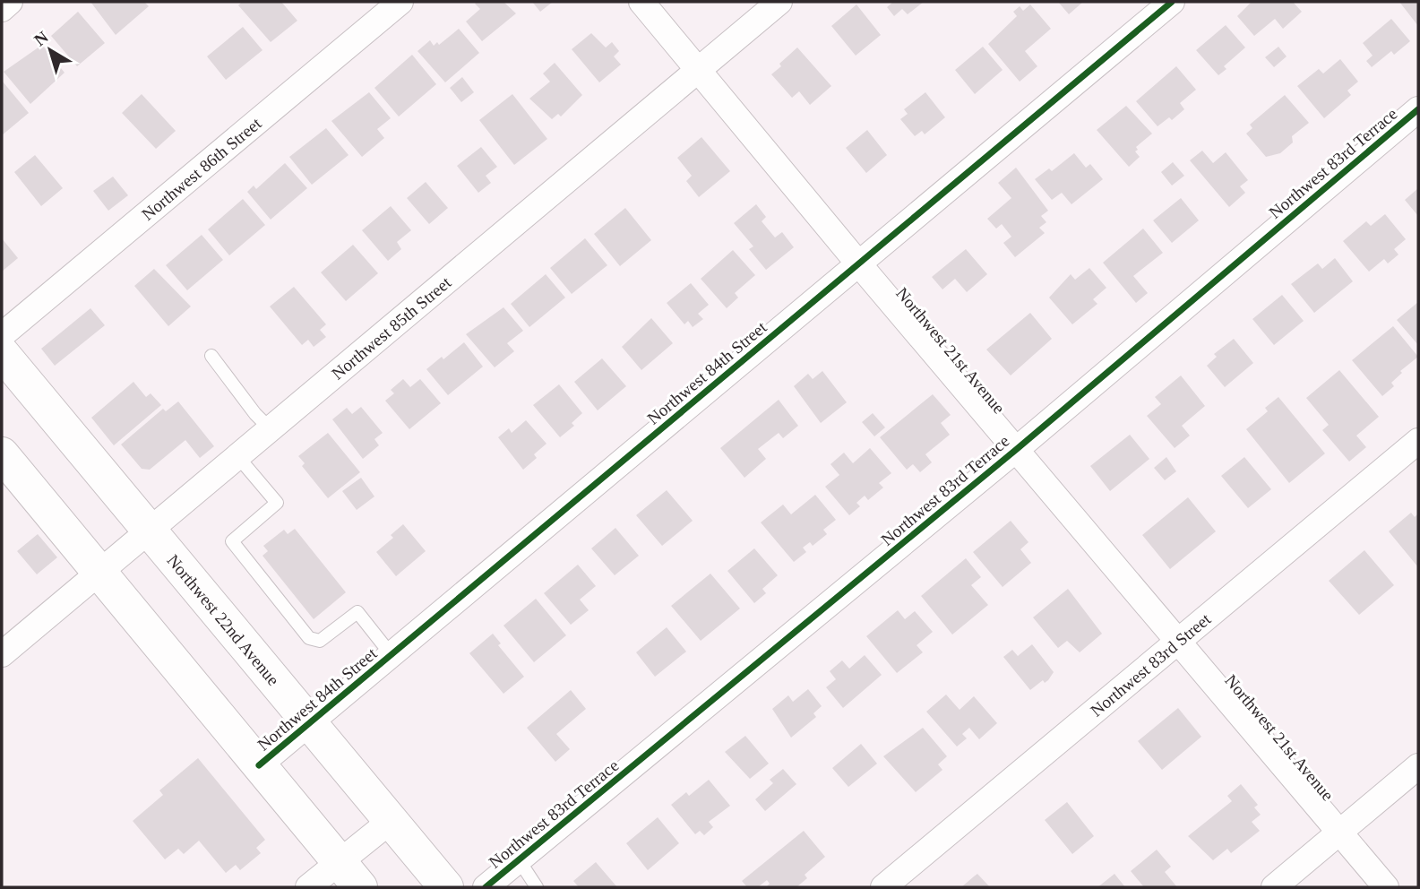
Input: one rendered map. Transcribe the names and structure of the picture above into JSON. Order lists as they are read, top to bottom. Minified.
{"streets":{"main road":["Northwest 22nd Avenue"],"street":["Northwest 83rd Terrace","Northwest 86th Street","Northwest 85th Street","Northwest 21st Avenue","Northwest 84th Street","Northwest 83rd Street"]},"crossings":[["Northwest 83rd Terrace","Northwest 21st Avenue"],["Northwest 85th Street","Northwest 21st Avenue"],["Northwest 85th Street","Northwest 22nd Avenue"],["Northwest 21st Avenue","Northwest 84th Street"],["Northwest 21st Avenue","Northwest 83rd Street"],["Northwest 84th Street","Northwest 22nd Avenue"]],"north":"top left"}
